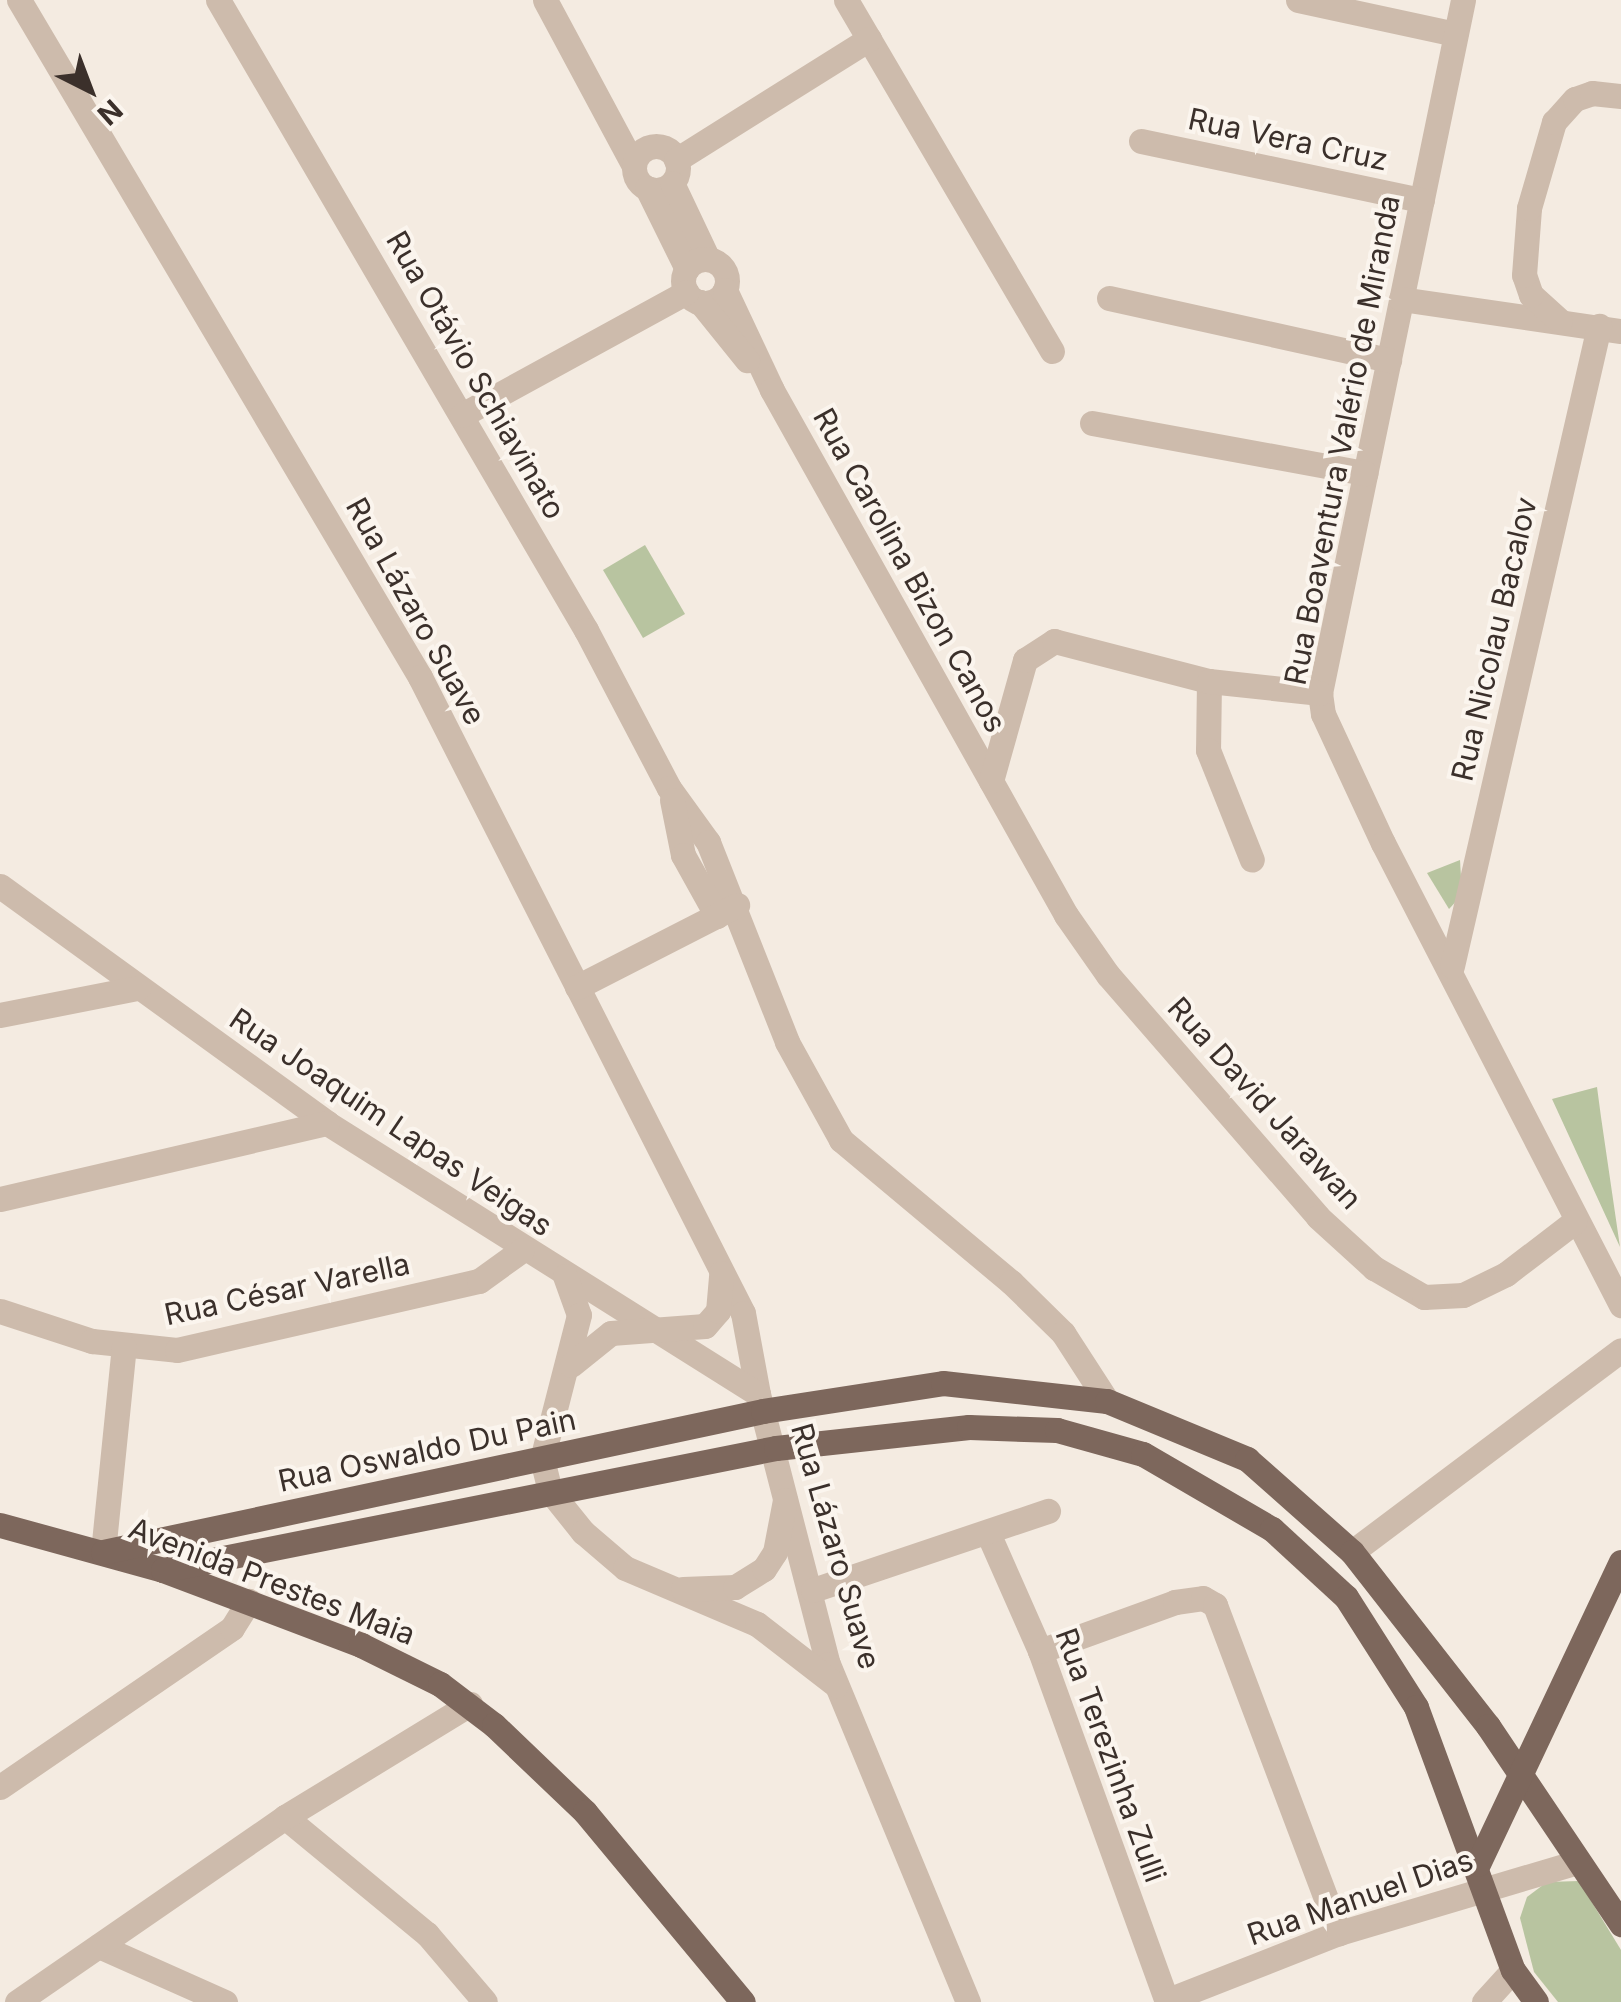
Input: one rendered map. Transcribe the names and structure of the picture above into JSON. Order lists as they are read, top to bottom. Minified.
{"streets":{"main road":["Rua Oswaldo Du Pain","Avenida Prestes Maia"],"street":["Rua Vera Cruz","Rua Otávio Schiavinato","Rua Boaventura Valério de Miranda","Rua Carolina Bizon Canos","Rua Lázaro Suave","Rua Nicolau Bacalov","Rua David Jarawan","Rua Joaquim Lapas Veigas","Rua César Varella","Rua Terezinha Zulli","Rua Manuel Dias"]},"crossings":[["Rua Vera Cruz","Rua Boaventura Valério de Miranda"],["Rua Otávio Schiavinato","Rua Oswaldo Du Pain"],["Rua Boaventura Valério de Miranda","Rua Nicolau Bacalov"],["Rua Boaventura Valério de Miranda","Rua David Jarawan"],["Rua Carolina Bizon Canos","Rua David Jarawan"],["Rua Lázaro Suave","Rua Joaquim Lapas Veigas"],["Rua Lázaro Suave","Rua Oswaldo Du Pain"],["Rua Joaquim Lapas Veigas","Rua César Varella"],["Rua Joaquim Lapas Veigas","Rua Oswaldo Du Pain"],["Rua Oswaldo Du Pain","Avenida Prestes Maia"],["Rua Oswaldo Du Pain","Rua Manuel Dias"],["Rua Terezinha Zulli","Rua Manuel Dias"]],"north":"bottom right"}
